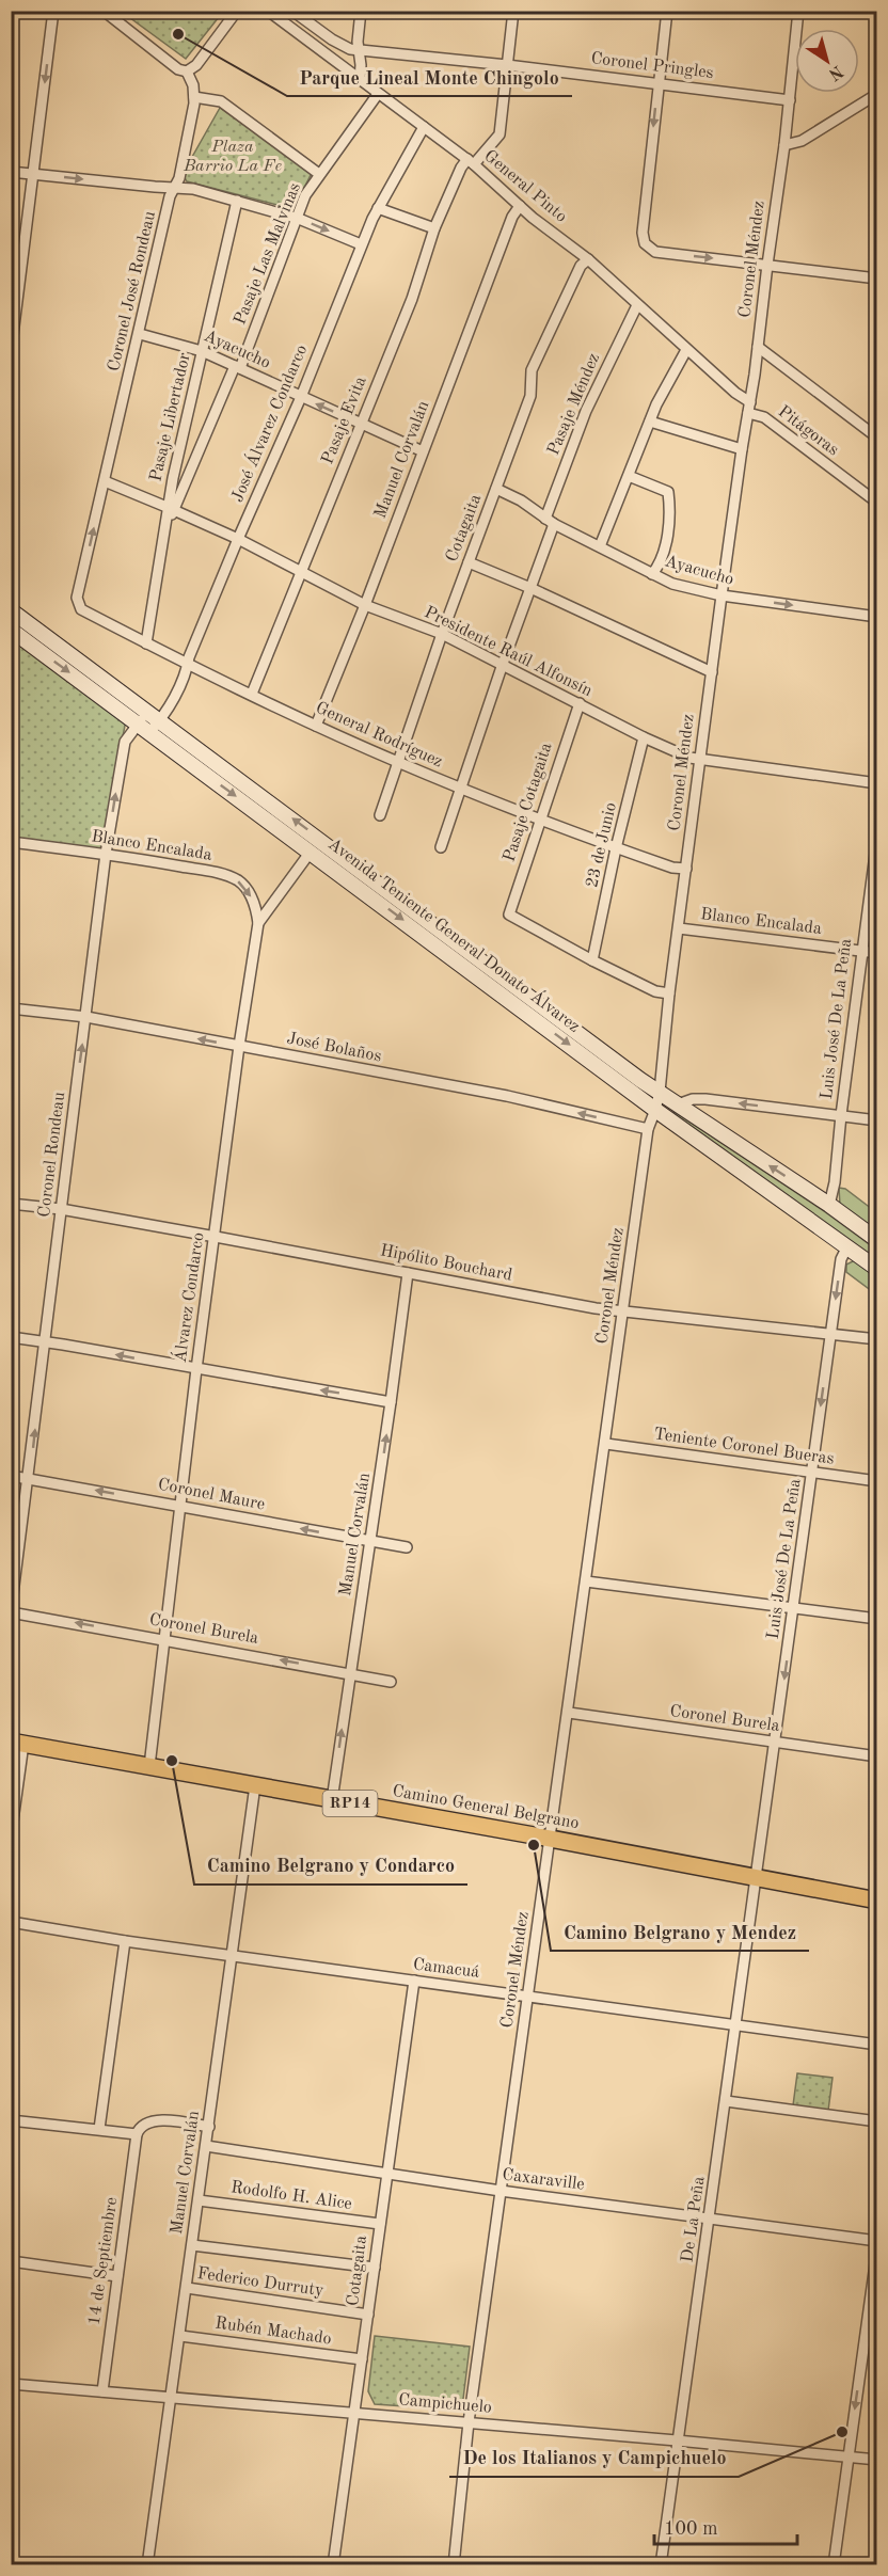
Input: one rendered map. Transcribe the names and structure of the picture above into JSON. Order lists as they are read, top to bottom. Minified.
{"streets":{"main road":["Avenida Teniente General Donato Álvarez","RP14","Camino General Belgrano"],"street":["Coronel Pringles","General Pinto","Pasaje Las Malvinas","Coronel Méndez","Coronel José Rondeau","Ayacucho","Pasaje Méndez","Pasaje Libertador","Pasaje Evita","José Álvarez Condarco","Pitágoras","Manuel Corvalán","Cotagaita","Presidente Raúl Alfonsín","General Rodríguez","Pasaje Cotagaita","23 de Junio","Blanco Encalada","Luis José De La Peña","José Bolaños","Coronel Rondeau","Hipólito Bouchard","Álvarez Condarco","Teniente Coronel Bueras","Coronel Maure","Coronel Burela","Camacuá","Caxaraville","Rodolfo H. Alice","De La Peña","14 de Septiembre","Federico Durruty","Rubén Machado","Campichuelo"]},"crossings":[["Coronel Pringles","Coronel Méndez"],["Coronel Pringles","Pasaje Evita"],["General Pinto","Pasaje Las Malvinas"],["General Pinto","Coronel Méndez"],["General Pinto","Pasaje Méndez"],["General Pinto","Pasaje Evita"],["General Pinto","José Álvarez Condarco"],["General Pinto","Manuel Corvalán"],["General Pinto","Cotagaita"],["Pasaje Las Malvinas","Ayacucho"],["Pasaje Las Malvinas","Pasaje Libertador"],["Pasaje Las Malvinas","Presidente Raúl Alfonsín"],["Coronel Méndez","Ayacucho"],["Coronel Méndez","Pitágoras"],["Coronel Méndez","Presidente Raúl Alfonsín"],["Coronel Méndez","General Rodríguez"],["Coronel Méndez","Blanco Encalada"],["Coronel Méndez","Avenida Teniente General Donato Álvarez"],["Coronel Méndez","José Bolaños"],["Coronel Méndez","Hipólito Bouchard"],["Coronel Méndez","Teniente Coronel Bueras"],["Coronel Méndez","Coronel Burela"],["Coronel Méndez","Camino General Belgrano"],["Coronel Méndez","Camacuá"],["Coronel Méndez","Caxaraville"],["Coronel Méndez","Campichuelo"],["Coronel José Rondeau","Ayacucho"],["Coronel José Rondeau","Presidente Raúl Alfonsín"],["Coronel José Rondeau","General Rodríguez"],["Ayacucho","Pasaje Méndez"],["Ayacucho","Pasaje Libertador"],["Ayacucho","Pasaje Evita"],["Ayacucho","José Álvarez Condarco"],["Ayacucho","Manuel Corvalán"],["Ayacucho","Cotagaita"],["Pasaje Méndez","Presidente Raúl Alfonsín"],["Pasaje Méndez","General Rodríguez"],["Pasaje Libertador","Presidente Raúl Alfonsín"],["Pasaje Libertador","General Rodríguez"],["Pasaje Evita","Presidente Raúl Alfonsín"],["Pasaje Evita","General Rodríguez"],["José Álvarez Condarco","Presidente Raúl Alfonsín"],["José Álvarez Condarco","General Rodríguez"],["José Álvarez Condarco","Avenida Teniente General Donato Álvarez"],["José Álvarez Condarco","Coronel Rondeau"],["Manuel Corvalán","Presidente Raúl Alfonsín"],["Manuel Corvalán","General Rodríguez"],["Manuel Corvalán","Hipólito Bouchard"],["Manuel Corvalán","Coronel Maure"],["Manuel Corvalán","Coronel Burela"],["Manuel Corvalán","Camino General Belgrano"],["Manuel Corvalán","Camacuá"],["Manuel Corvalán","Caxaraville"],["Manuel Corvalán","Rodolfo H. Alice"],["Manuel Corvalán","Federico Durruty"],["Manuel Corvalán","Rubén Machado"],["Manuel Corvalán","Campichuelo"],["Cotagaita","Presidente Raúl Alfonsín"],["Cotagaita","General Rodríguez"],["Cotagaita","Camacuá"],["Cotagaita","Caxaraville"],["Cotagaita","Rodolfo H. Alice"],["Cotagaita","Federico Durruty"],["Cotagaita","Rubén Machado"],["Cotagaita","Campichuelo"],["Presidente Raúl Alfonsín","Pasaje Cotagaita"],["Presidente Raúl Alfonsín","23 de Junio"],["General Rodríguez","Pasaje Cotagaita"],["General Rodríguez","23 de Junio"],["Pasaje Cotagaita","23 de Junio"],["Blanco Encalada","Luis José De La Peña"],["Blanco Encalada","Coronel Rondeau"],["Blanco Encalada","Álvarez Condarco"],["Avenida Teniente General Donato Álvarez","Luis José De La Peña"],["Avenida Teniente General Donato Álvarez","Coronel Rondeau"],["Avenida Teniente General Donato Álvarez","Álvarez Condarco"],["Luis José De La Peña","Hipólito Bouchard"],["Luis José De La Peña","Teniente Coronel Bueras"],["Luis José De La Peña","Coronel Burela"],["Luis José De La Peña","Camino General Belgrano"],["Luis José De La Peña","De La Peña"],["José Bolaños","Coronel Rondeau"],["José Bolaños","Álvarez Condarco"],["Coronel Rondeau","Hipólito Bouchard"],["Coronel Rondeau","Coronel Maure"],["Coronel Rondeau","Coronel Burela"],["Hipólito Bouchard","Álvarez Condarco"],["Álvarez Condarco","Coronel Maure"],["Álvarez Condarco","Coronel Burela"],["Álvarez Condarco","Camino General Belgrano"],["Camino General Belgrano","De La Peña"],["Camacuá","De La Peña"],["Caxaraville","De La Peña"],["De La Peña","Campichuelo"],["14 de Septiembre","Campichuelo"]],"one_way":["Luis José De La Peña","José Bolaños","Coronel Rondeau","Coronel Maure","Coronel Burela"],"parks":["Plaza Barrio La Fe"],"places":["Parque Lineal Monte Chingolo","Camino Belgrano y Condarco","Camino Belgrano y Mendez","De los Italianos y Campichuelo"],"scale_bar":"100 m","north":"bottom right"}
